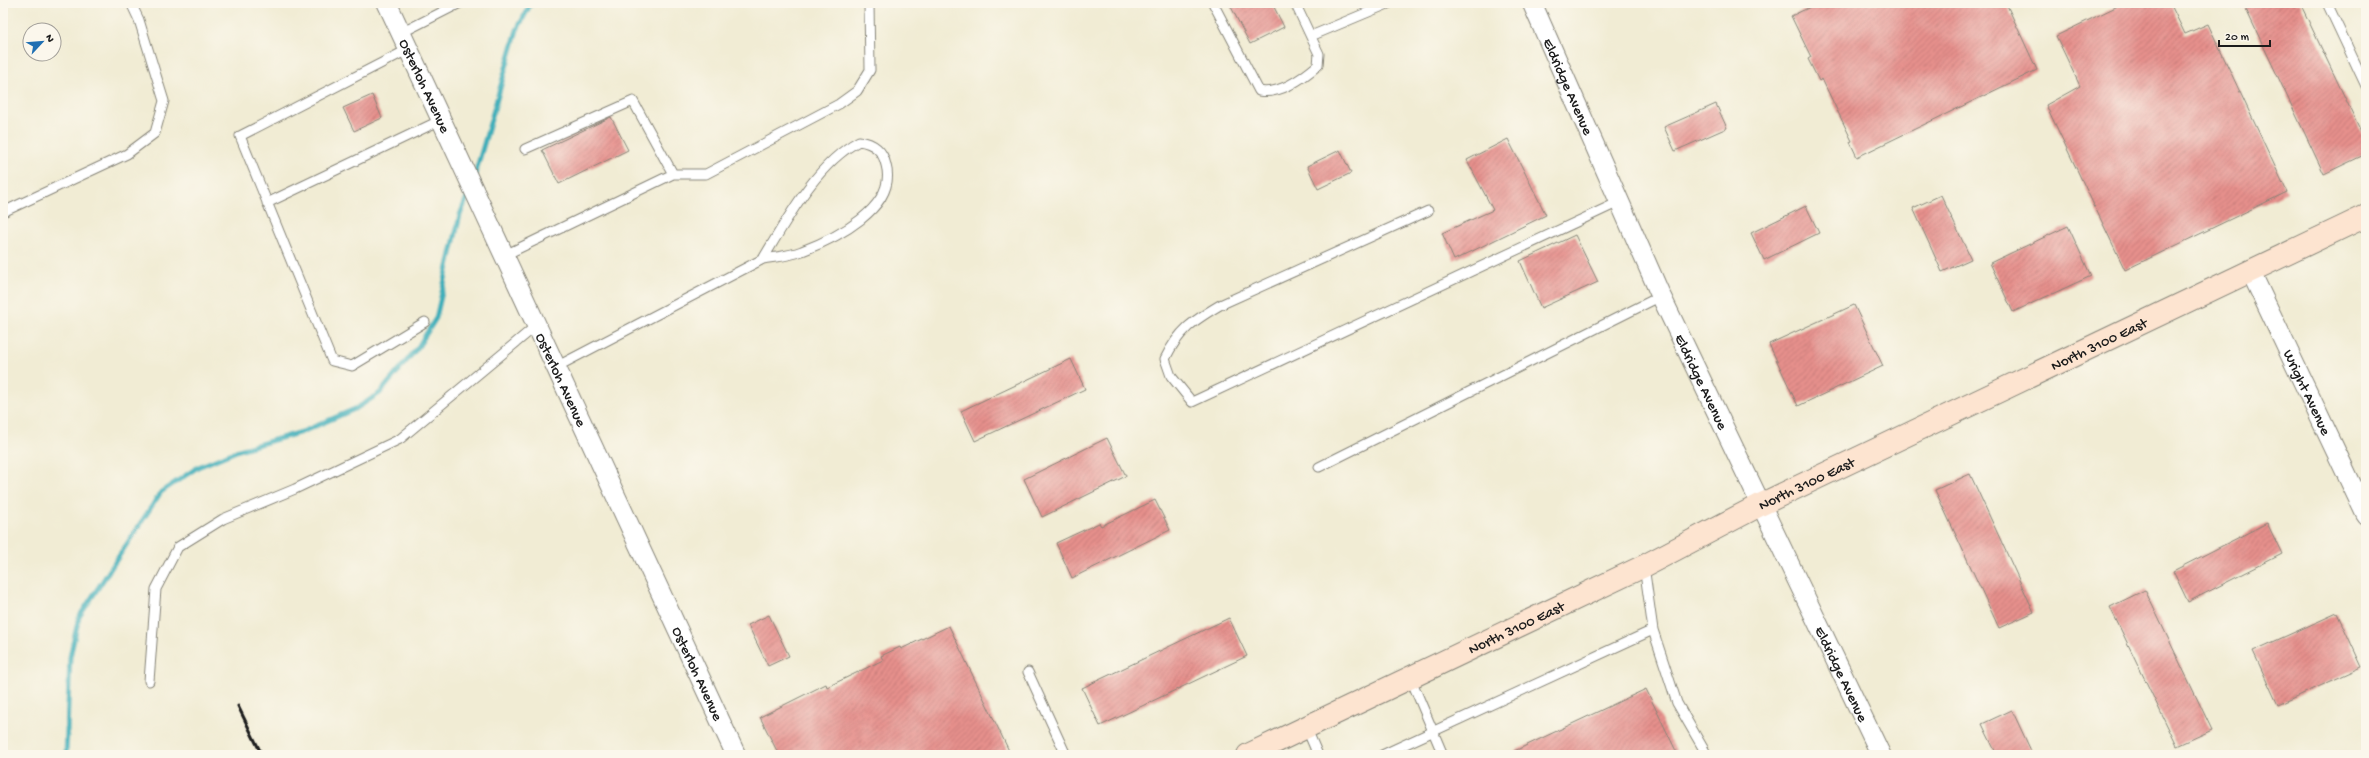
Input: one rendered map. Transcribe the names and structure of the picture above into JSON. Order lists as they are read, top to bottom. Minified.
{"streets":{"main road":["North 3100 East"],"street":["Osterloh Avenue","Eldridge Avenue","Wright Avenue"]},"crossings":[["Eldridge Avenue","North 3100 East"],["North 3100 East","Wright Avenue"]],"scale_bar":"20 m","north":"top right"}
